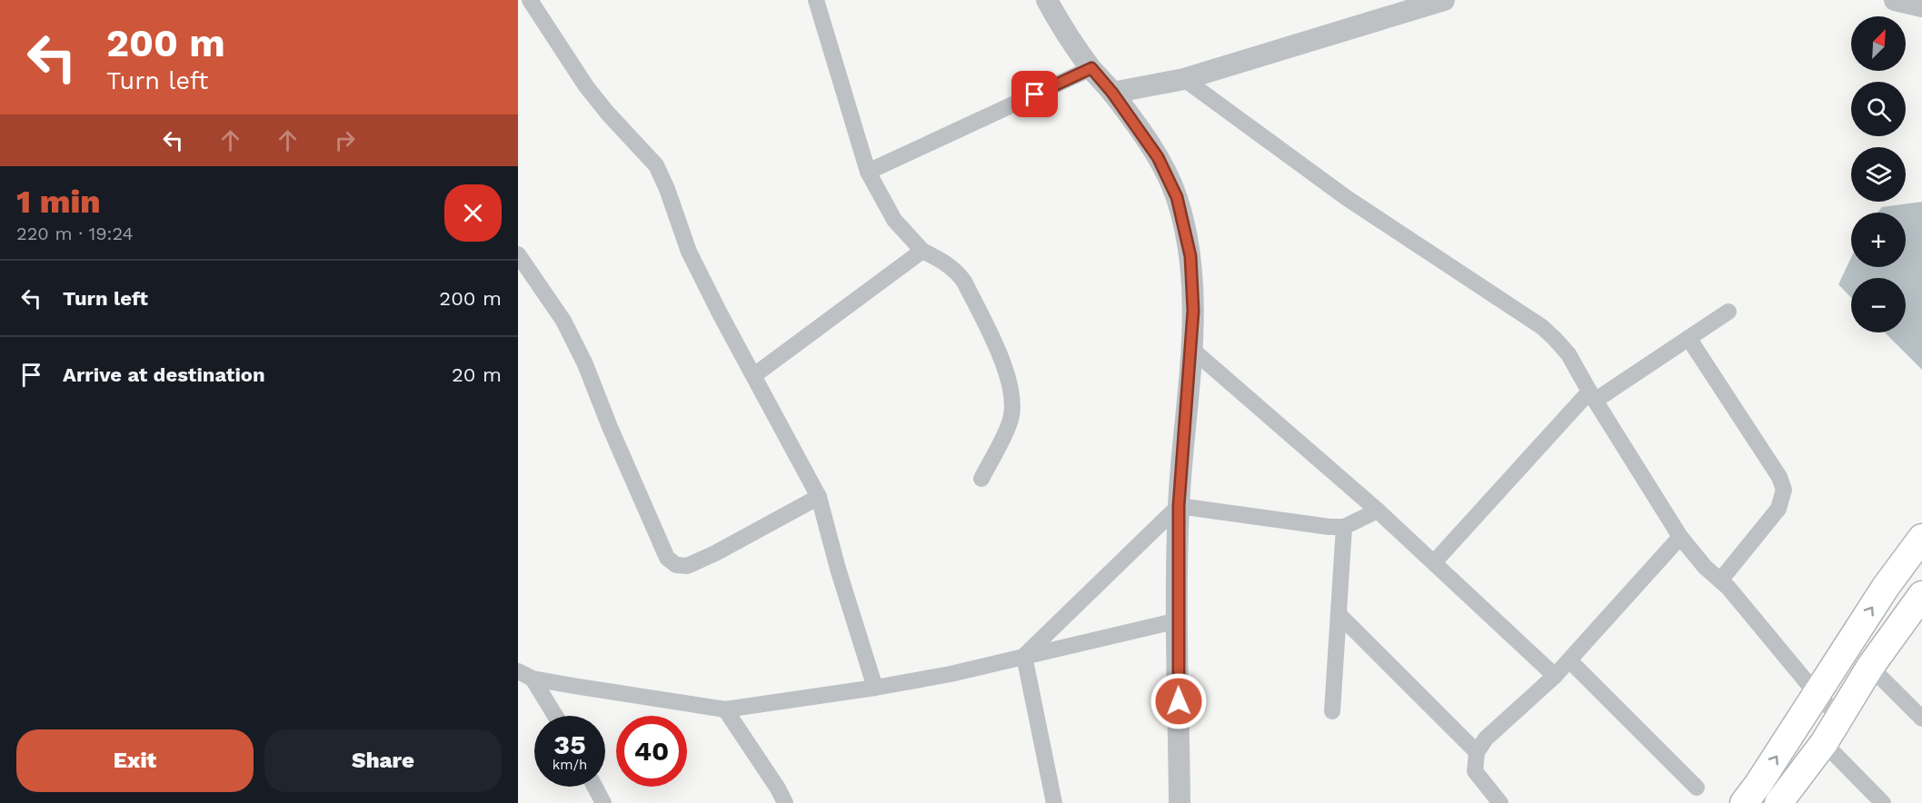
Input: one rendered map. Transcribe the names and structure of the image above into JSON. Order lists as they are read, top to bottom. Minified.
{"north":"top right","page":{"turn":["200 m","Turn left"],"map_buttons":["+","−"],"heading":["1 min","220 m · 19:24"],"list":[{"name":"Turn left","value":"200 m"},{"name":"Arrive at destination","value":"20 m"}],"speed":"35 km/h","limit":"40","buttons":["Exit","Share"]}}
